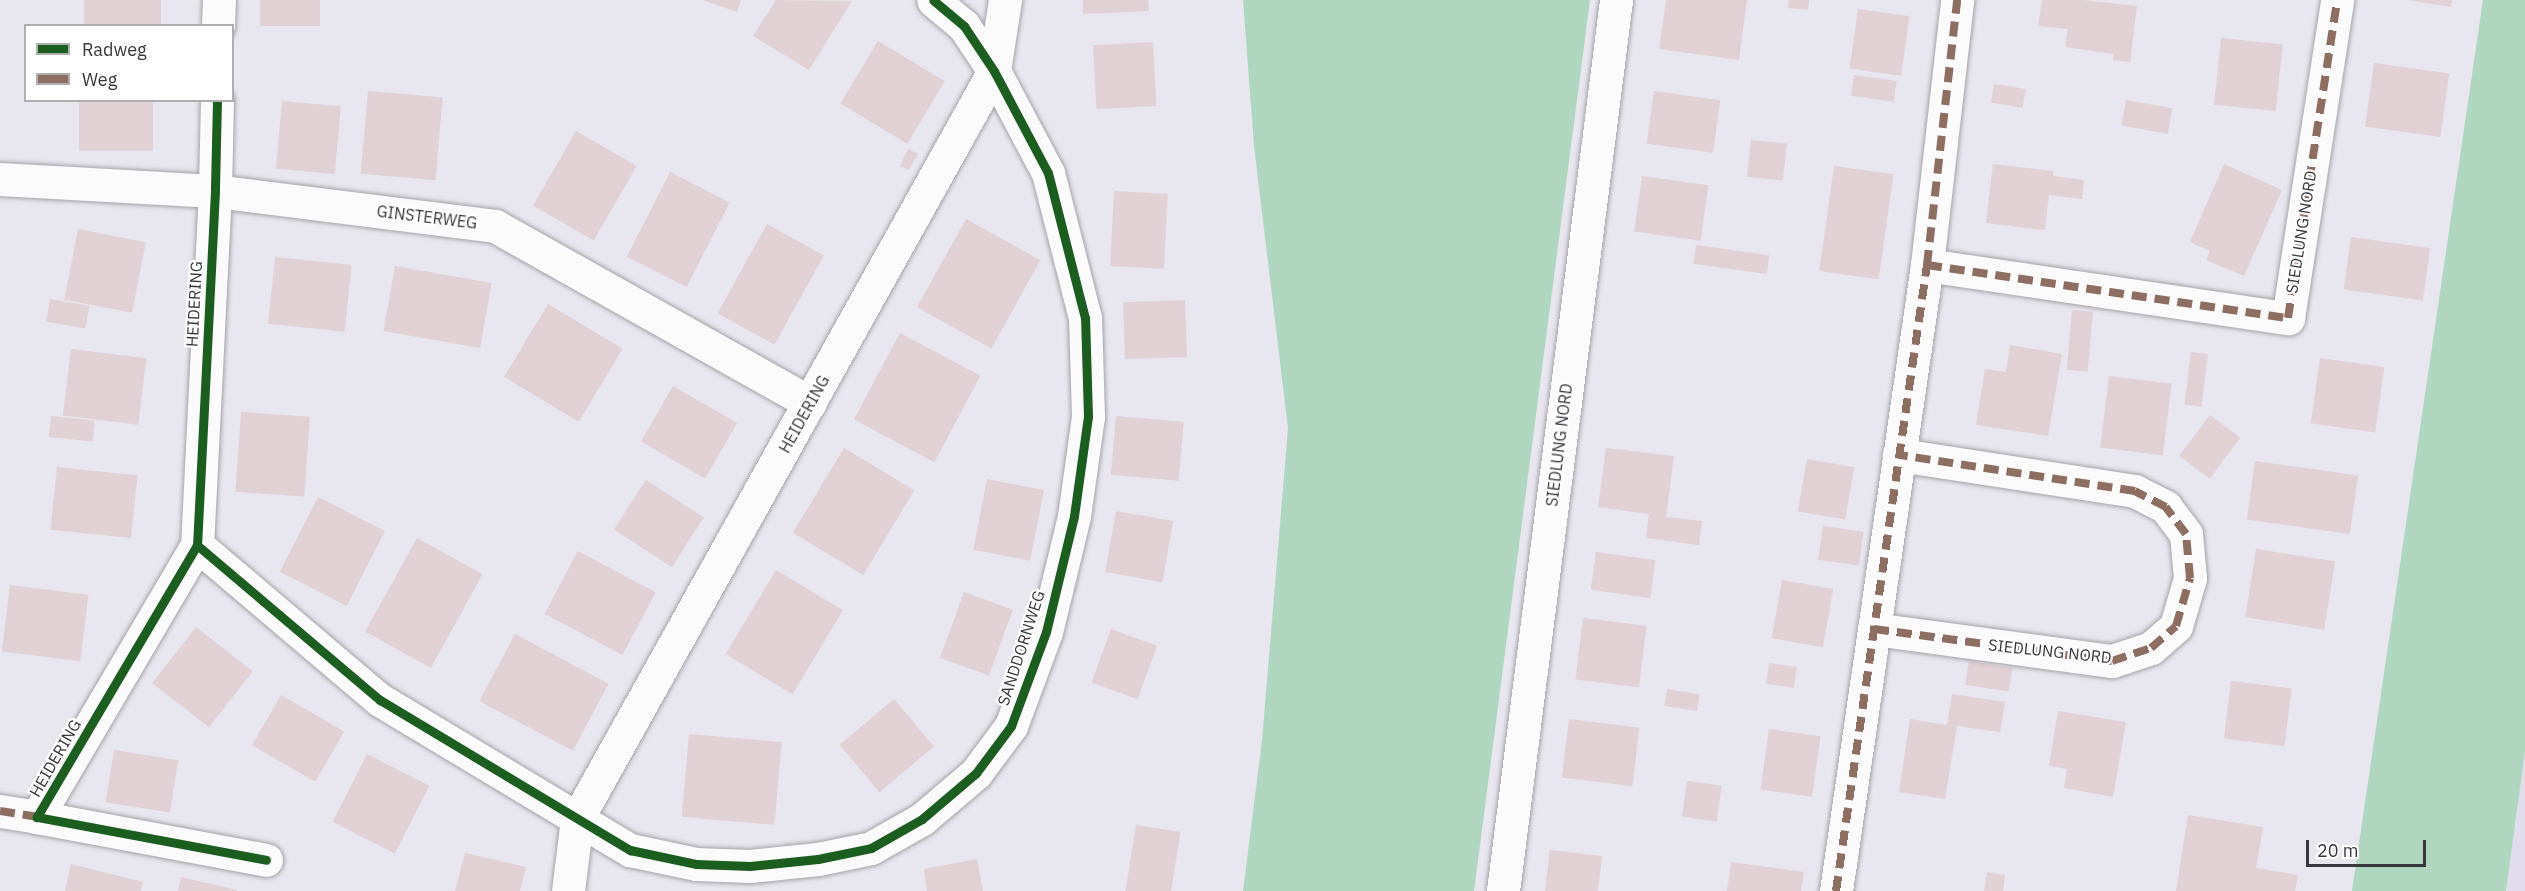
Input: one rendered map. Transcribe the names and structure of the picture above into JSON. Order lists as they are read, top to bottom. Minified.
{"streets":{"street":["GINSTERWEG","SIEDLUNG NORD","HEIDERING","SANDDORNWEG"]},"crossings":[["GINSTERWEG","HEIDERING"],["HEIDERING","SANDDORNWEG"]],"legend":["Radweg","Weg"],"scale_bar":"20 m"}
